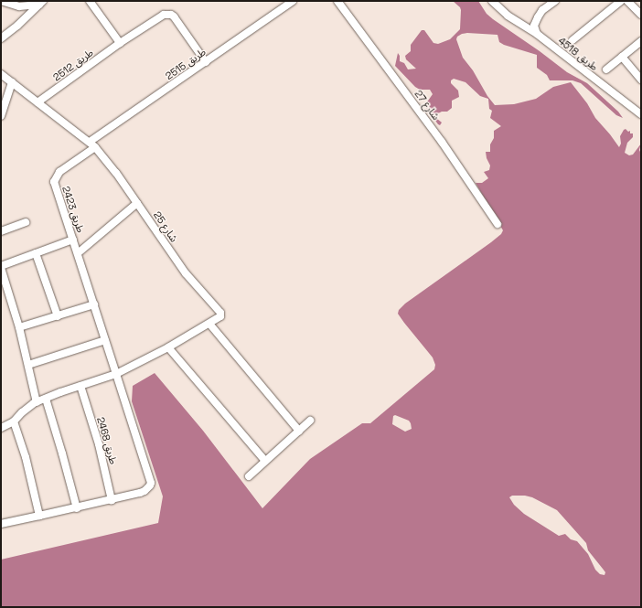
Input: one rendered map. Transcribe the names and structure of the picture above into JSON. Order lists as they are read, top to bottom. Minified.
{"streets":{"street":["طريق 4518","طريق 2515","طريق 2512","شارع 27","طريق 2423","شارع 25","طريق 2468"]},"crossings":[["طريق 2515","طريق 2512"],["طريق 2515","طريق 2423"],["طريق 2515","شارع 25"],["طريق 2512","شارع 25"],["طريق 2423","شارع 25"],["طريق 2423","طريق 2468"],["شارع 25","طريق 2468"]]}
